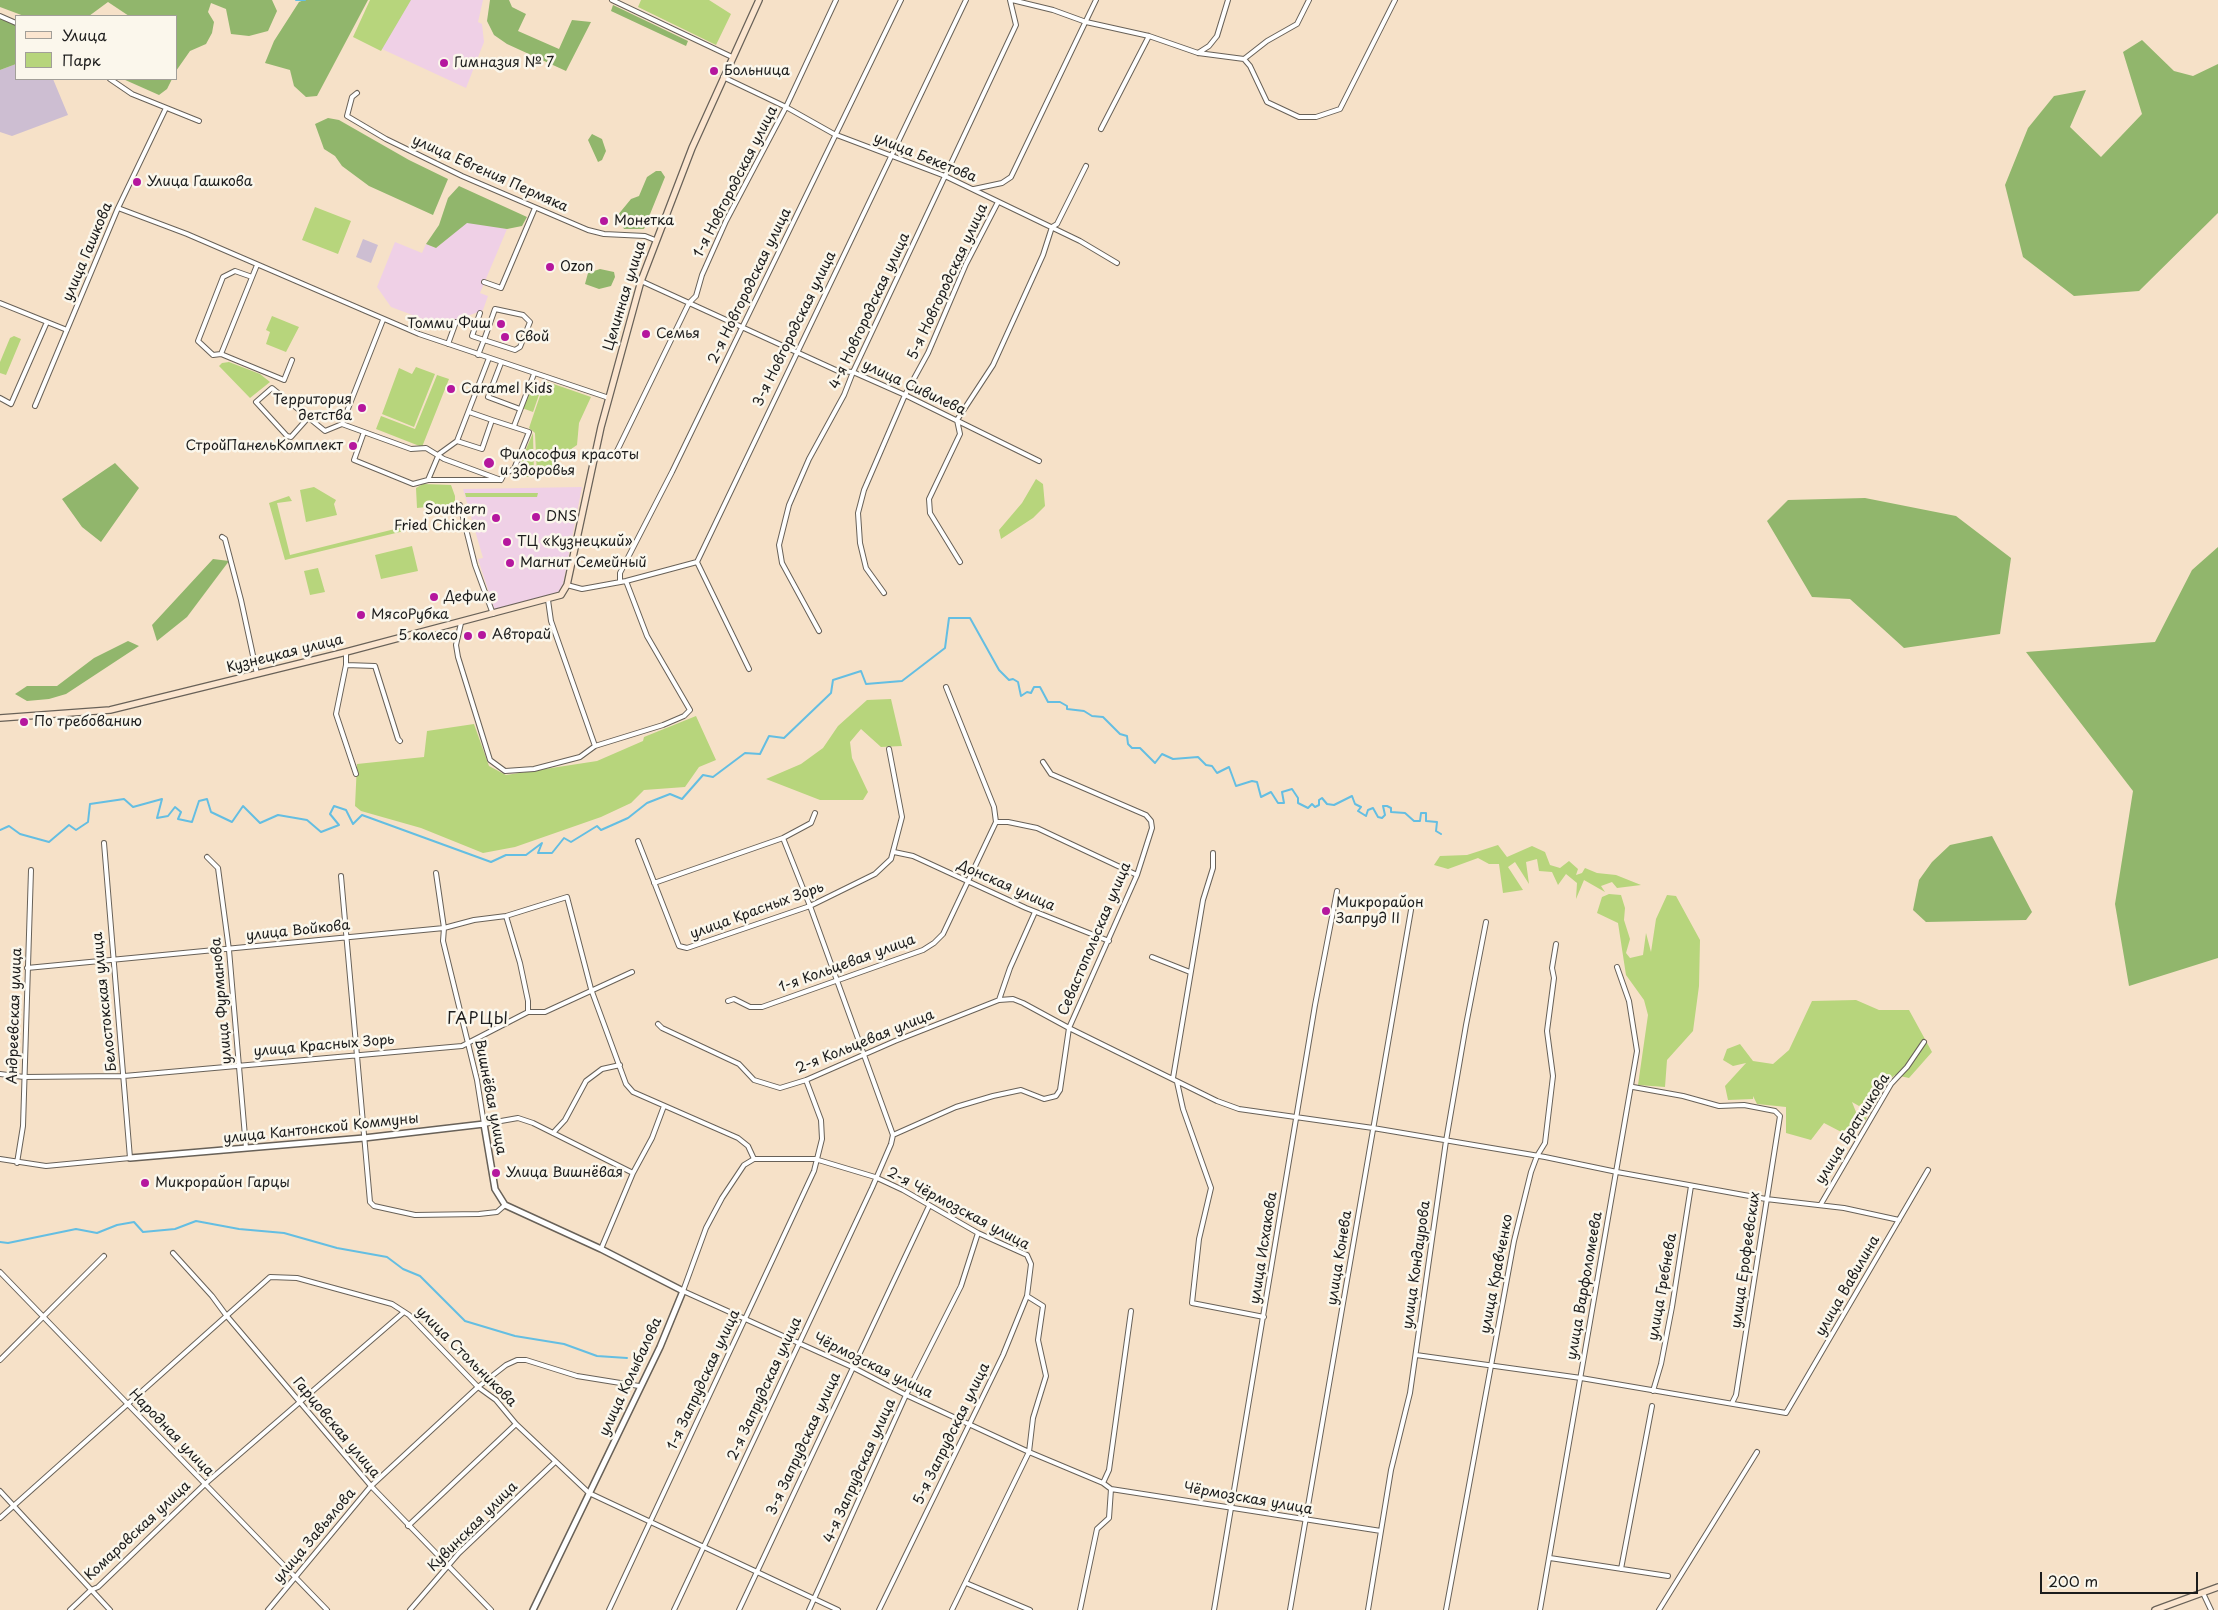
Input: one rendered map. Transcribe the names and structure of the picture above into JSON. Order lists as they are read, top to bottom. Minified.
{"streets":{"main road":["Целинная улица","Кузнецкая улица"],"street":["улица Бекетова","улица Евгения Пермяка","1-я Новгородская улица","улица Гашкова","5-я Новгородская улица","2-я Новгородская улица","4-я Новгородская улица","3-я Новгородская улица","улица Сивилева","Донская улица","улица Красных Зорь","улица Войкова","Севастопольская улица","1-я Кольцевая улица","улица Фурманова","Белостокская улица","Андреевская улица","2-я Кольцевая улица","Вишнёвая улица","улица Кантонской Коммуны","улица Братчикова","2-я Чёрмозская улица","улица Исхакова","улица Конева","улица Ерофеевских","улица Кондаурова","улица Кравченко","улица Варфоломеева","улица Вавилина","улица Гребнева","улица Стольникова","Чёрмозская улица","улица Колыбалова","1-я Запрудская улица","2-я Запрудская улица","Гарцовская улица","Народная улица","5-я Запрудская улица","3-я Запрудская улица","4-я Запрудская улица","Кувинская улица","Комаровская улица","улица Завьялова"]},"crossings":[["улица Бекетова","1-я Новгородская улица"],["улица Бекетова","5-я Новгородская улица"],["улица Бекетова","2-я Новгородская улица"],["улица Бекетова","Целинная улица"],["улица Бекетова","4-я Новгородская улица"],["улица Бекетова","3-я Новгородская улица"],["улица Евгения Пермяка","Целинная улица"],["1-я Новгородская улица","улица Сивилева"],["5-я Новгородская улица","улица Сивилева"],["2-я Новгородская улица","улица Сивилева"],["Целинная улица","улица Сивилева"],["Целинная улица","Кузнецкая улица"],["4-я Новгородская улица","улица Сивилева"],["3-я Новгородская улица","улица Сивилева"],["Донская улица","улица Красных Зорь"],["Донская улица","Севастопольская улица"],["Донская улица","1-я Кольцевая улица"],["улица Красных Зорь","улица Фурманова"],["улица Красных Зорь","Белостокская улица"],["улица Красных Зорь","Андреевская улица"],["улица Красных Зорь","Вишнёвая улица"],["улица Войкова","улица Фурманова"],["улица Войкова","Белостокская улица"],["улица Войкова","Андреевская улица"],["улица Войкова","Вишнёвая улица"],["Севастопольская улица","2-я Запрудская улица"],["улица Фурманова","улица Кантонской Коммуны"],["Белостокская улица","улица Кантонской Коммуны"],["Андреевская улица","улица Кантонской Коммуны"],["2-я Кольцевая улица","1-я Запрудская улица"],["Вишнёвая улица","улица Кантонской Коммуны"],["Вишнёвая улица","Чёрмозская улица"],["2-я Чёрмозская улица","улица Колыбалова"],["2-я Чёрмозская улица","1-я Запрудская улица"],["2-я Чёрмозская улица","2-я Запрудская улица"],["2-я Чёрмозская улица","5-я Запрудская улица"],["2-я Чёрмозская улица","3-я Запрудская улица"],["2-я Чёрмозская улица","4-я Запрудская улица"],["улица Исхакова","Чёрмозская улица"],["улица Конева","Чёрмозская улица"],["улица Ерофеевских","улица Варфоломеева"],["улица Ерофеевских","улица Вавилина"],["улица Кондаурова","Чёрмозская улица"],["улица Стольникова","улица Колыбалова"],["улица Стольникова","1-я Запрудская улица"],["улица Стольникова","2-я Запрудская улица"],["улица Стольникова","Гарцовская улица"],["улица Стольникова","Народная улица"],["улица Стольникова","3-я Запрудская улица"],["улица Стольникова","4-я Запрудская улица"],["улица Стольникова","Кувинская улица"],["улица Стольникова","Комаровская улица"],["улица Стольникова","улица Завьялова"],["Чёрмозская улица","улица Колыбалова"],["Чёрмозская улица","1-я Запрудская улица"],["Чёрмозская улица","2-я Запрудская улица"],["Чёрмозская улица","5-я Запрудская улица"],["Чёрмозская улица","3-я Запрудская улица"],["Чёрмозская улица","4-я Запрудская улица"],["улица Колыбалова","улица Завьялова"],["Гарцовская улица","Кувинская улица"],["Гарцовская улица","Комаровская улица"],["Гарцовская улица","улица Завьялова"],["Народная улица","Комаровская улица"],["Народная улица","улица Завьялова"]],"districts":["ГАРЦЫ"],"places":["Гимназия № 7","Больница","Улица Гашкова","Монетка","Ozon","Томми Фиш","Семья","Свой","Caramel Kids","Территория детства","СтройПанельКомплект","Философия красоты и здоровья","DNS","Southern Fried Chicken","ТЦ «Кузнецкий»","Магнит Семейный","Дефиле","МясоРубка","Авторай","5 колесо","По требованию","Микрорайон Запруд II","Улица Вишнёвая","Микрорайон Гарцы"],"legend":["Улица","Парк"],"scale_bar":"200 m"}
